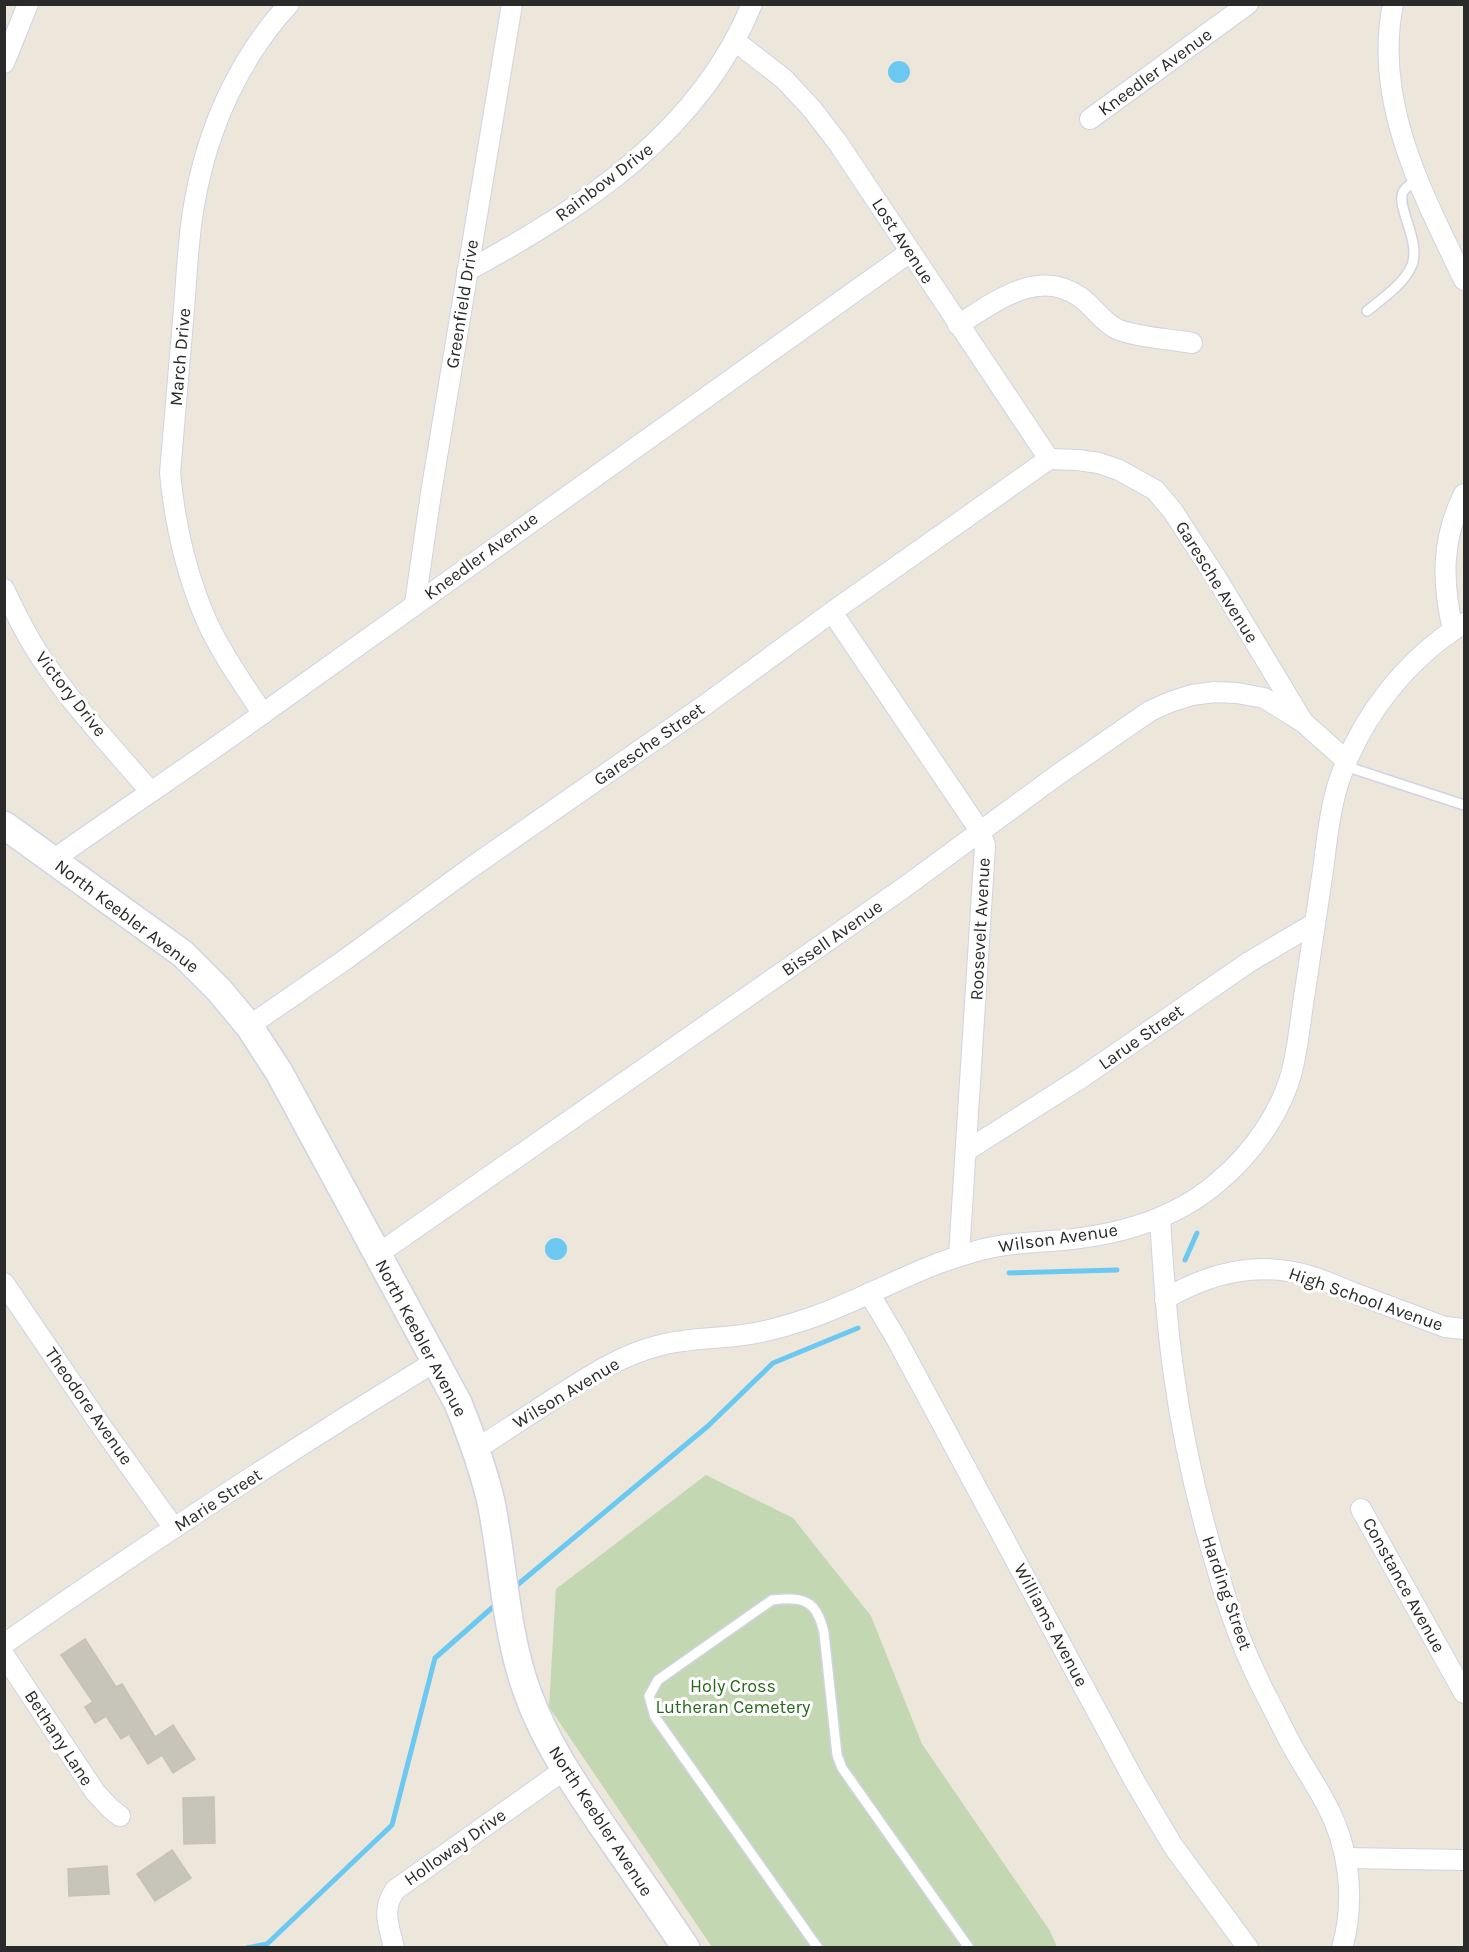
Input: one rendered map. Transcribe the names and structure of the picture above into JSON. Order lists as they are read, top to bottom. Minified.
{"streets":{"street":["Kneedler Avenue","Rainbow Drive","Lost Avenue","Greenfield Drive","March Drive","Garesche Avenue","Victory Drive","Garesche Street","North Keebler Avenue","Roosevelt Avenue","Bissell Avenue","Larue Street","Wilson Avenue","High School Avenue","Theodore Avenue","Marie Street","Constance Avenue","Harding Street","Williams Avenue","Bethany Lane","Holloway Drive"]},"crossings":[["Kneedler Avenue","Lost Avenue"],["Kneedler Avenue","Greenfield Drive"],["Kneedler Avenue","March Drive"],["Kneedler Avenue","Victory Drive"],["Kneedler Avenue","North Keebler Avenue"],["Rainbow Drive","Lost Avenue"],["Rainbow Drive","Greenfield Drive"],["Lost Avenue","Garesche Avenue"],["Lost Avenue","Garesche Street"],["Garesche Avenue","Garesche Street"],["Garesche Avenue","Bissell Avenue"],["Garesche Avenue","Wilson Avenue"],["Garesche Street","North Keebler Avenue"],["Garesche Street","Roosevelt Avenue"],["North Keebler Avenue","Bissell Avenue"],["North Keebler Avenue","Wilson Avenue"],["North Keebler Avenue","Marie Street"],["North Keebler Avenue","Holloway Drive"],["Roosevelt Avenue","Bissell Avenue"],["Roosevelt Avenue","Larue Street"],["Roosevelt Avenue","Wilson Avenue"],["Larue Street","Wilson Avenue"],["Wilson Avenue","Harding Street"],["Wilson Avenue","Williams Avenue"],["High School Avenue","Harding Street"],["Theodore Avenue","Marie Street"]],"parks":["Holy Cross Lutheran Cemetery"]}
